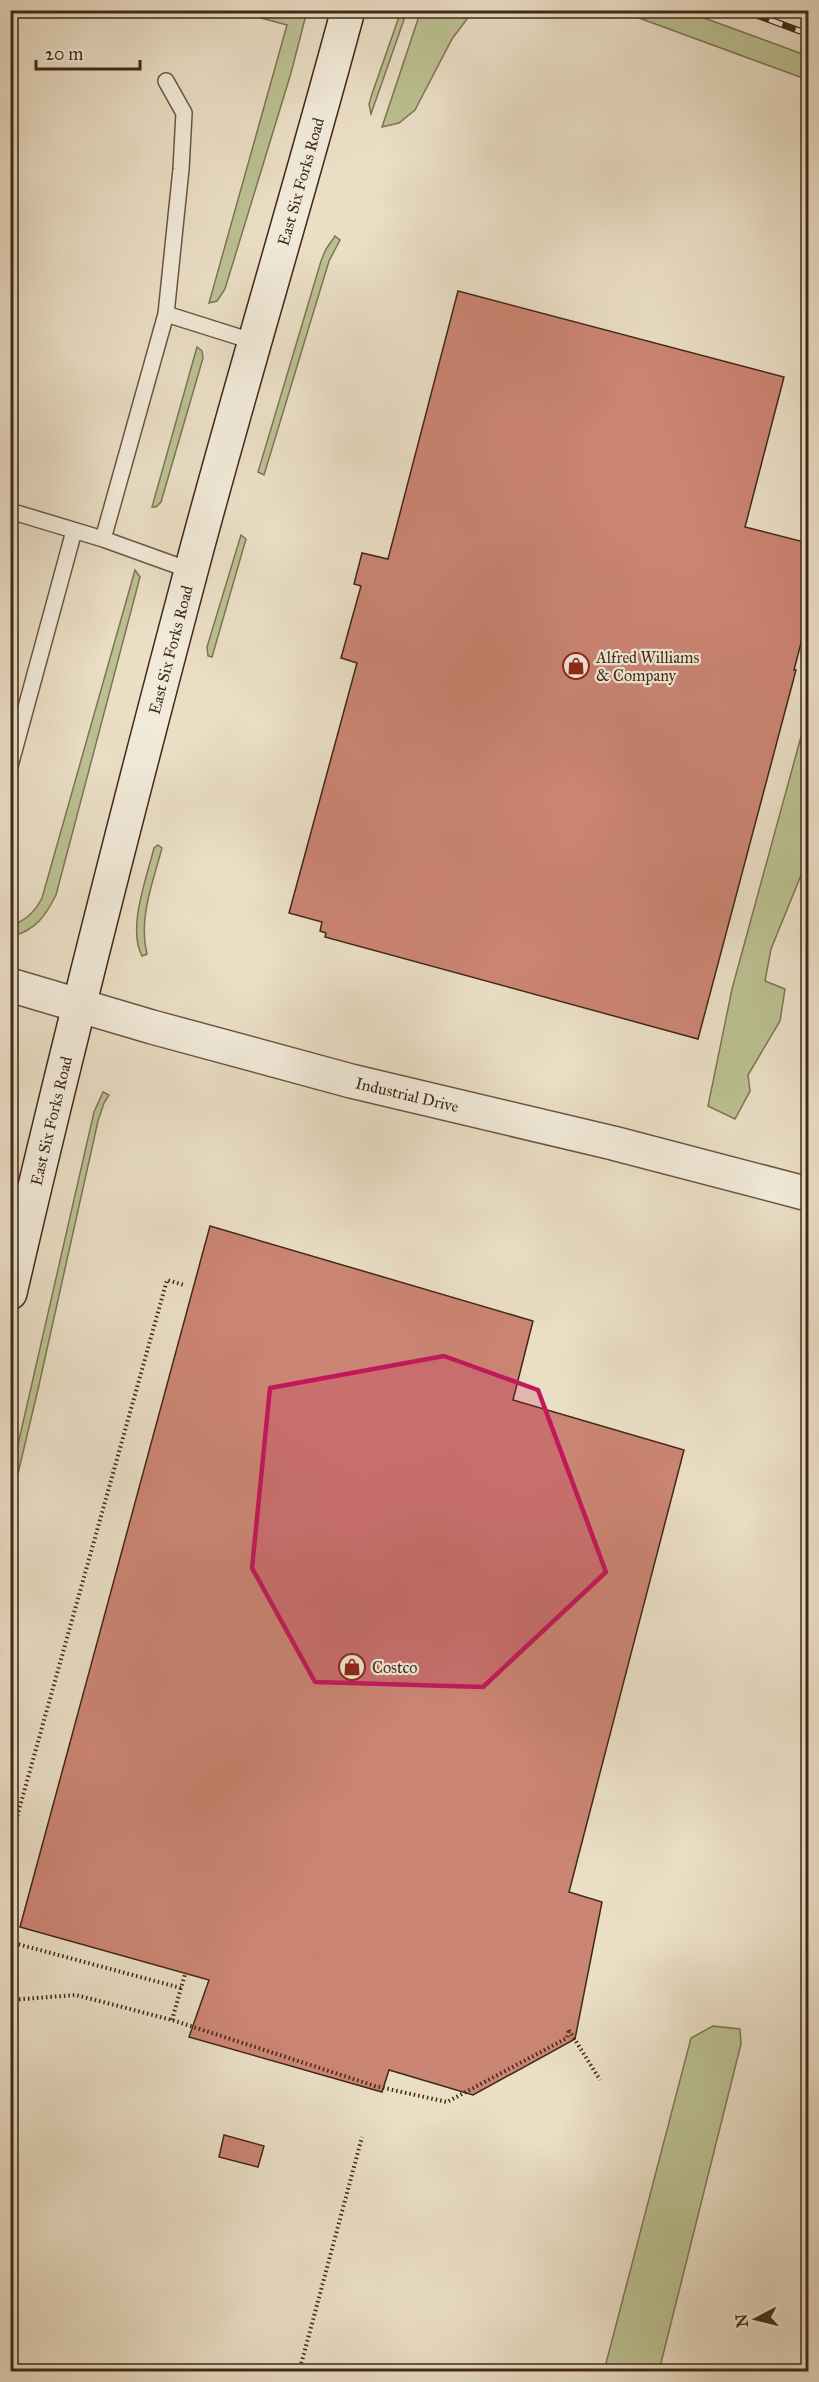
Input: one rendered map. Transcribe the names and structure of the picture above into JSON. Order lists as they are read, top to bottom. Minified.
{"streets":{"main road":["East Six Forks Road","Industrial Drive"]},"crossings":[["East Six Forks Road","Industrial Drive"]],"places":{"shop":["Alfred Williams & Company","Costco"]},"scale_bar":"20 m","north":"left"}
